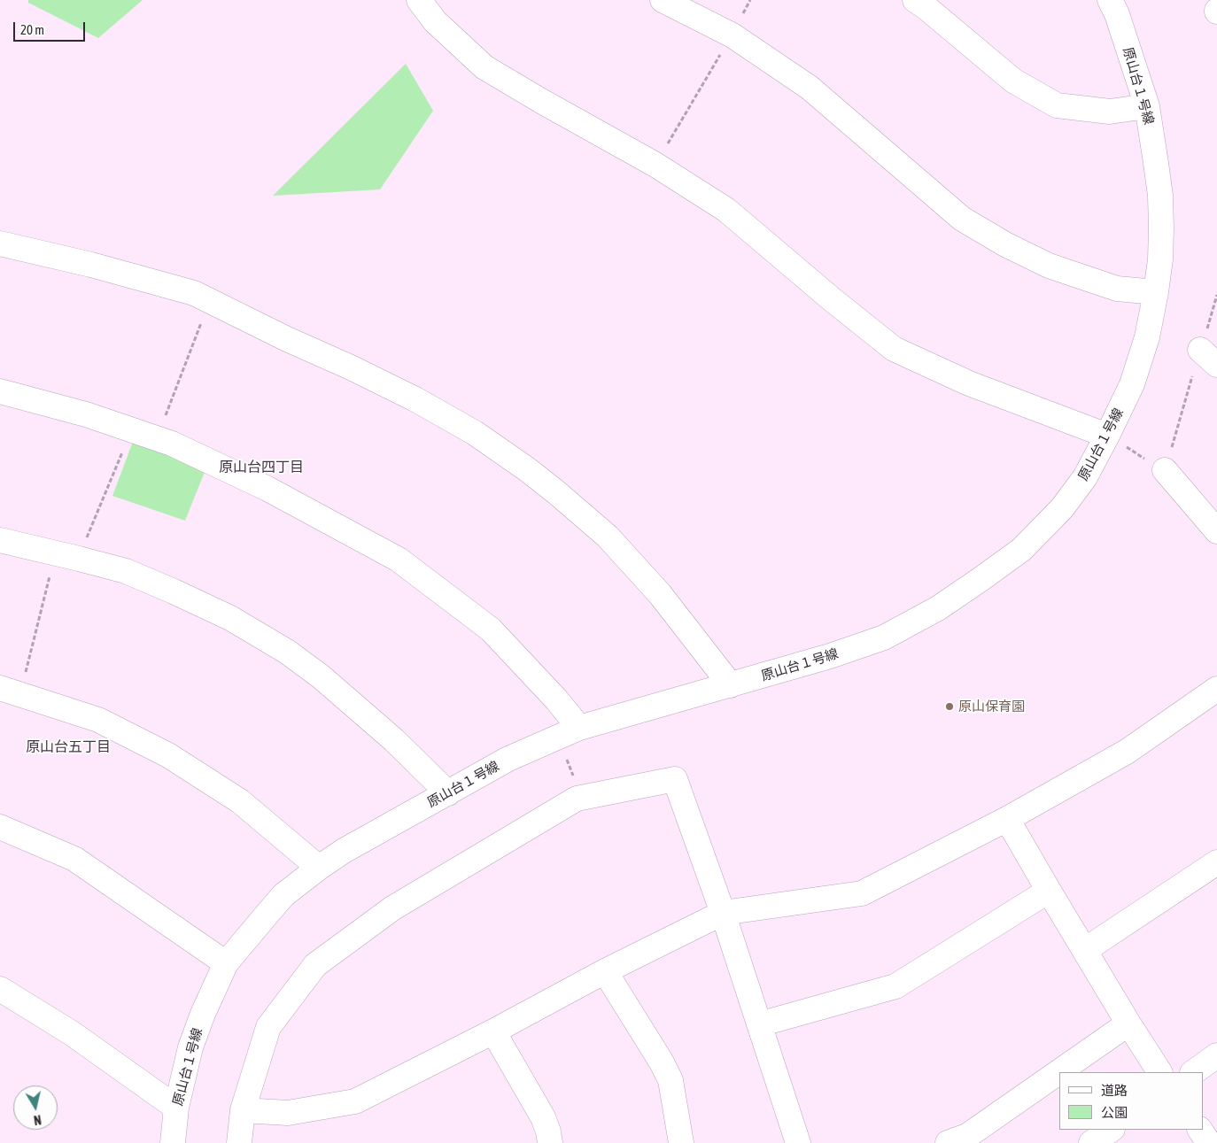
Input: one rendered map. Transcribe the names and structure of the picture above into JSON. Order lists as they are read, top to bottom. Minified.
{"streets":{"street":["原山台１号線"]},"districts":["原山台四丁目","原山台五丁目"],"places":["原山保育園"],"legend":["道路","公園"],"scale_bar":"20 m","north":"bottom"}
